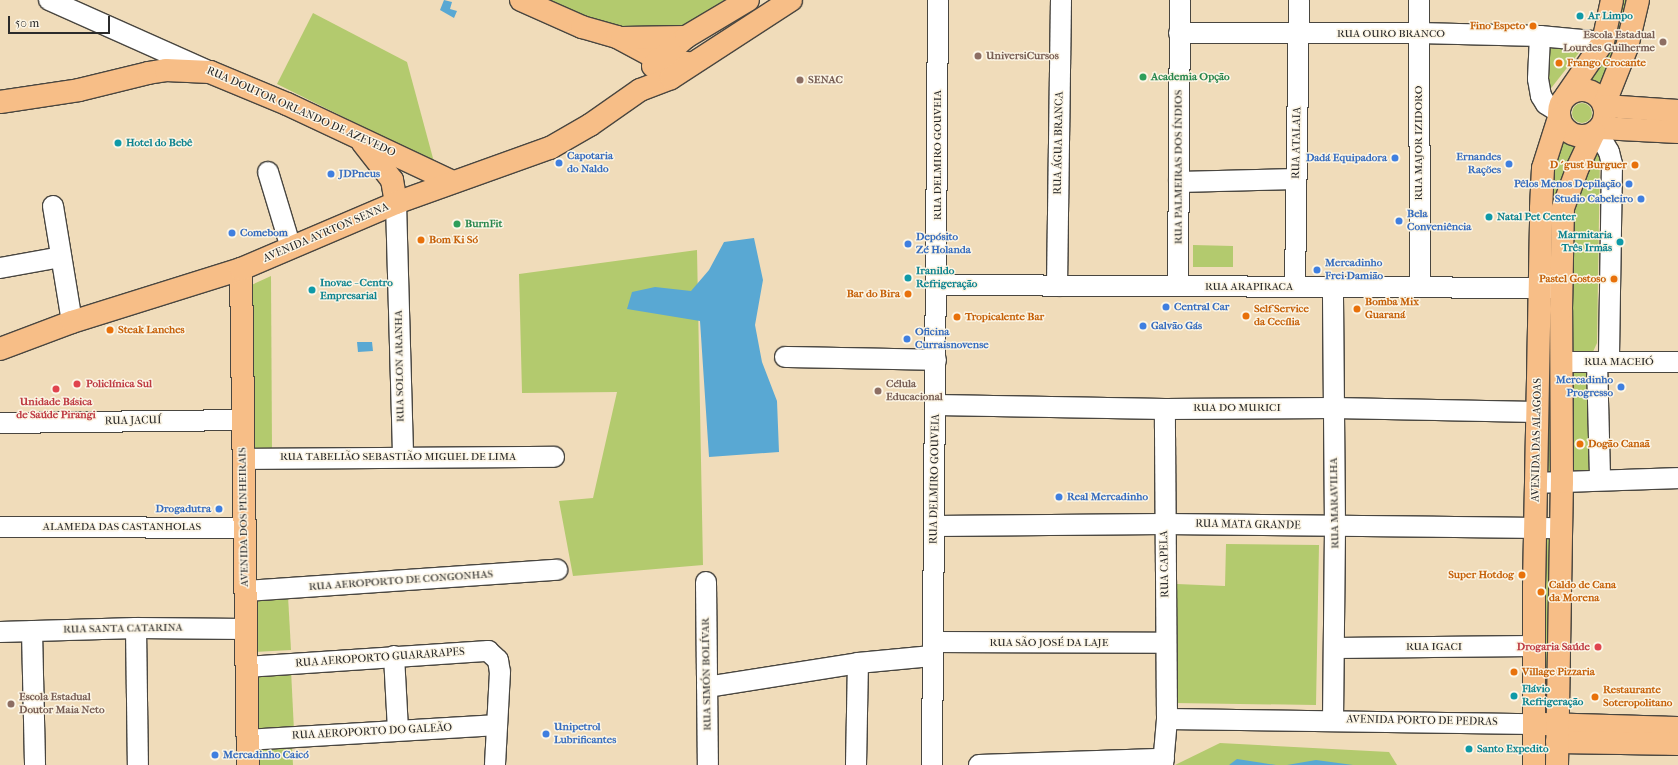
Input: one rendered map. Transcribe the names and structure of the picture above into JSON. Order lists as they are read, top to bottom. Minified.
{"streets":{"main road":["RUA DOUTOR ORLANDO DE AZEVEDO","AVENIDA AYRTON SENNA","AVENIDA DAS ALAGOAS","AVENIDA DOS PINHEIRAIS","AVENIDA PORTO DE PEDRAS"],"street":["RUA OURO BRANCO","RUA ÁGUA BRANCA","RUA ATALAIA","RUA MAJOR IZIDORO","RUA DELMIRO GOUVEIA","RUA PALMEIRAS DOS ÍNDIOS","RUA ARAPIRACA","RUA MACEIÓ","RUA SOLON ARANHA","RUA DO MURICI","RUA JACUÍ","RUA TABELIÃO SEBASTIÃO MIGUEL DE LIMA","RUA MARAVILHA","RUA MATA GRANDE","ALAMEDA DAS CASTANHOLAS","RUA CAPELA","RUA AEROPORTO DE CONGONHAS","RUA SANTA CATARINA","RUA SÃO JOSÉ DA LAJE","RUA IGACI","RUA AEROPORTO GUARARAPES","RUA SIMÓN BOLÍVAR","RUA AEROPORTO DO GALEÃO"]},"crossings":[["RUA OURO BRANCO","RUA ATALAIA"],["RUA OURO BRANCO","RUA MAJOR IZIDORO"],["RUA OURO BRANCO","RUA PALMEIRAS DOS ÍNDIOS"],["RUA OURO BRANCO","AVENIDA DAS ALAGOAS"],["RUA DOUTOR ORLANDO DE AZEVEDO","AVENIDA AYRTON SENNA"],["RUA ÁGUA BRANCA","RUA ARAPIRACA"],["RUA ATALAIA","RUA ARAPIRACA"],["RUA MAJOR IZIDORO","RUA ARAPIRACA"],["RUA DELMIRO GOUVEIA","RUA ARAPIRACA"],["RUA DELMIRO GOUVEIA","RUA DO MURICI"],["RUA DELMIRO GOUVEIA","RUA MATA GRANDE"],["RUA DELMIRO GOUVEIA","RUA SÃO JOSÉ DA LAJE"],["RUA PALMEIRAS DOS ÍNDIOS","RUA ARAPIRACA"],["AVENIDA AYRTON SENNA","RUA SOLON ARANHA"],["AVENIDA AYRTON SENNA","AVENIDA DOS PINHEIRAIS"],["RUA ARAPIRACA","AVENIDA DAS ALAGOAS"],["RUA ARAPIRACA","RUA MARAVILHA"],["RUA MACEIÓ","AVENIDA DAS ALAGOAS"],["RUA SOLON ARANHA","RUA TABELIÃO SEBASTIÃO MIGUEL DE LIMA"],["RUA DO MURICI","AVENIDA DAS ALAGOAS"],["RUA DO MURICI","RUA MARAVILHA"],["RUA DO MURICI","RUA CAPELA"],["RUA JACUÍ","AVENIDA DOS PINHEIRAIS"],["AVENIDA DAS ALAGOAS","RUA MATA GRANDE"],["AVENIDA DAS ALAGOAS","RUA IGACI"],["AVENIDA DAS ALAGOAS","AVENIDA PORTO DE PEDRAS"],["RUA TABELIÃO SEBASTIÃO MIGUEL DE LIMA","AVENIDA DOS PINHEIRAIS"],["RUA MARAVILHA","RUA MATA GRANDE"],["RUA MARAVILHA","RUA IGACI"],["RUA MARAVILHA","AVENIDA PORTO DE PEDRAS"],["AVENIDA DOS PINHEIRAIS","ALAMEDA DAS CASTANHOLAS"],["AVENIDA DOS PINHEIRAIS","RUA AEROPORTO DE CONGONHAS"],["AVENIDA DOS PINHEIRAIS","RUA SANTA CATARINA"],["AVENIDA DOS PINHEIRAIS","RUA AEROPORTO GUARARAPES"],["AVENIDA DOS PINHEIRAIS","RUA AEROPORTO DO GALEÃO"],["RUA MATA GRANDE","RUA CAPELA"],["RUA CAPELA","RUA SÃO JOSÉ DA LAJE"],["RUA CAPELA","AVENIDA PORTO DE PEDRAS"],["RUA SÃO JOSÉ DA LAJE","RUA SIMÓN BOLÍVAR"],["RUA AEROPORTO GUARARAPES","RUA AEROPORTO DO GALEÃO"]],"places":["Ar Limpo","Fino Espeto","Escola Estadual Lourdes Guilherme","UniversiCursos","Frango Crocante","Academia Opção","SENAC","Hotel do Bebê","Dadá Equipadora","Capotaria do Naldo","Ernandes Rações","D´gust Burguer","JDPneus","Pêlos Menos Depilação","Studio Cabeleiro","Natal Pet Center","Bela Conveniência","BurnFit","Comebom","Bom Ki Só","Marmitaria Três Irmãs","Depósito Zé Holanda","Mercadinho Frei Damião","Iranildo Refrigeração","Pastel Gostoso","Inovae - Centro Empresarial","Bar do Bira","Central Car","Bomba Mix Guaraná","Self Service da Cecília","Tropicalente Bar","Galvão Gás","Steak Lanches","Oficina Curraisnovense","Policlínica Sul","Mercadinho Progresso","Unidade Básica de Saúde Pirangi","Célula Educacional","Dogão Canaã","Real Mercadinho","Drogadutra","Super Hotdog","Caldo de Cana da Morena","Drogaria Saúde","Village Pizzaria","Flávio Refrigeração","Restaurante Soteropolitano","Escola Estadual Doutor Maia Neto","Unipetrol Lubrificantes","Santo Expedito","Mercadinho Caicó"],"scale_bar":"50 m"}
